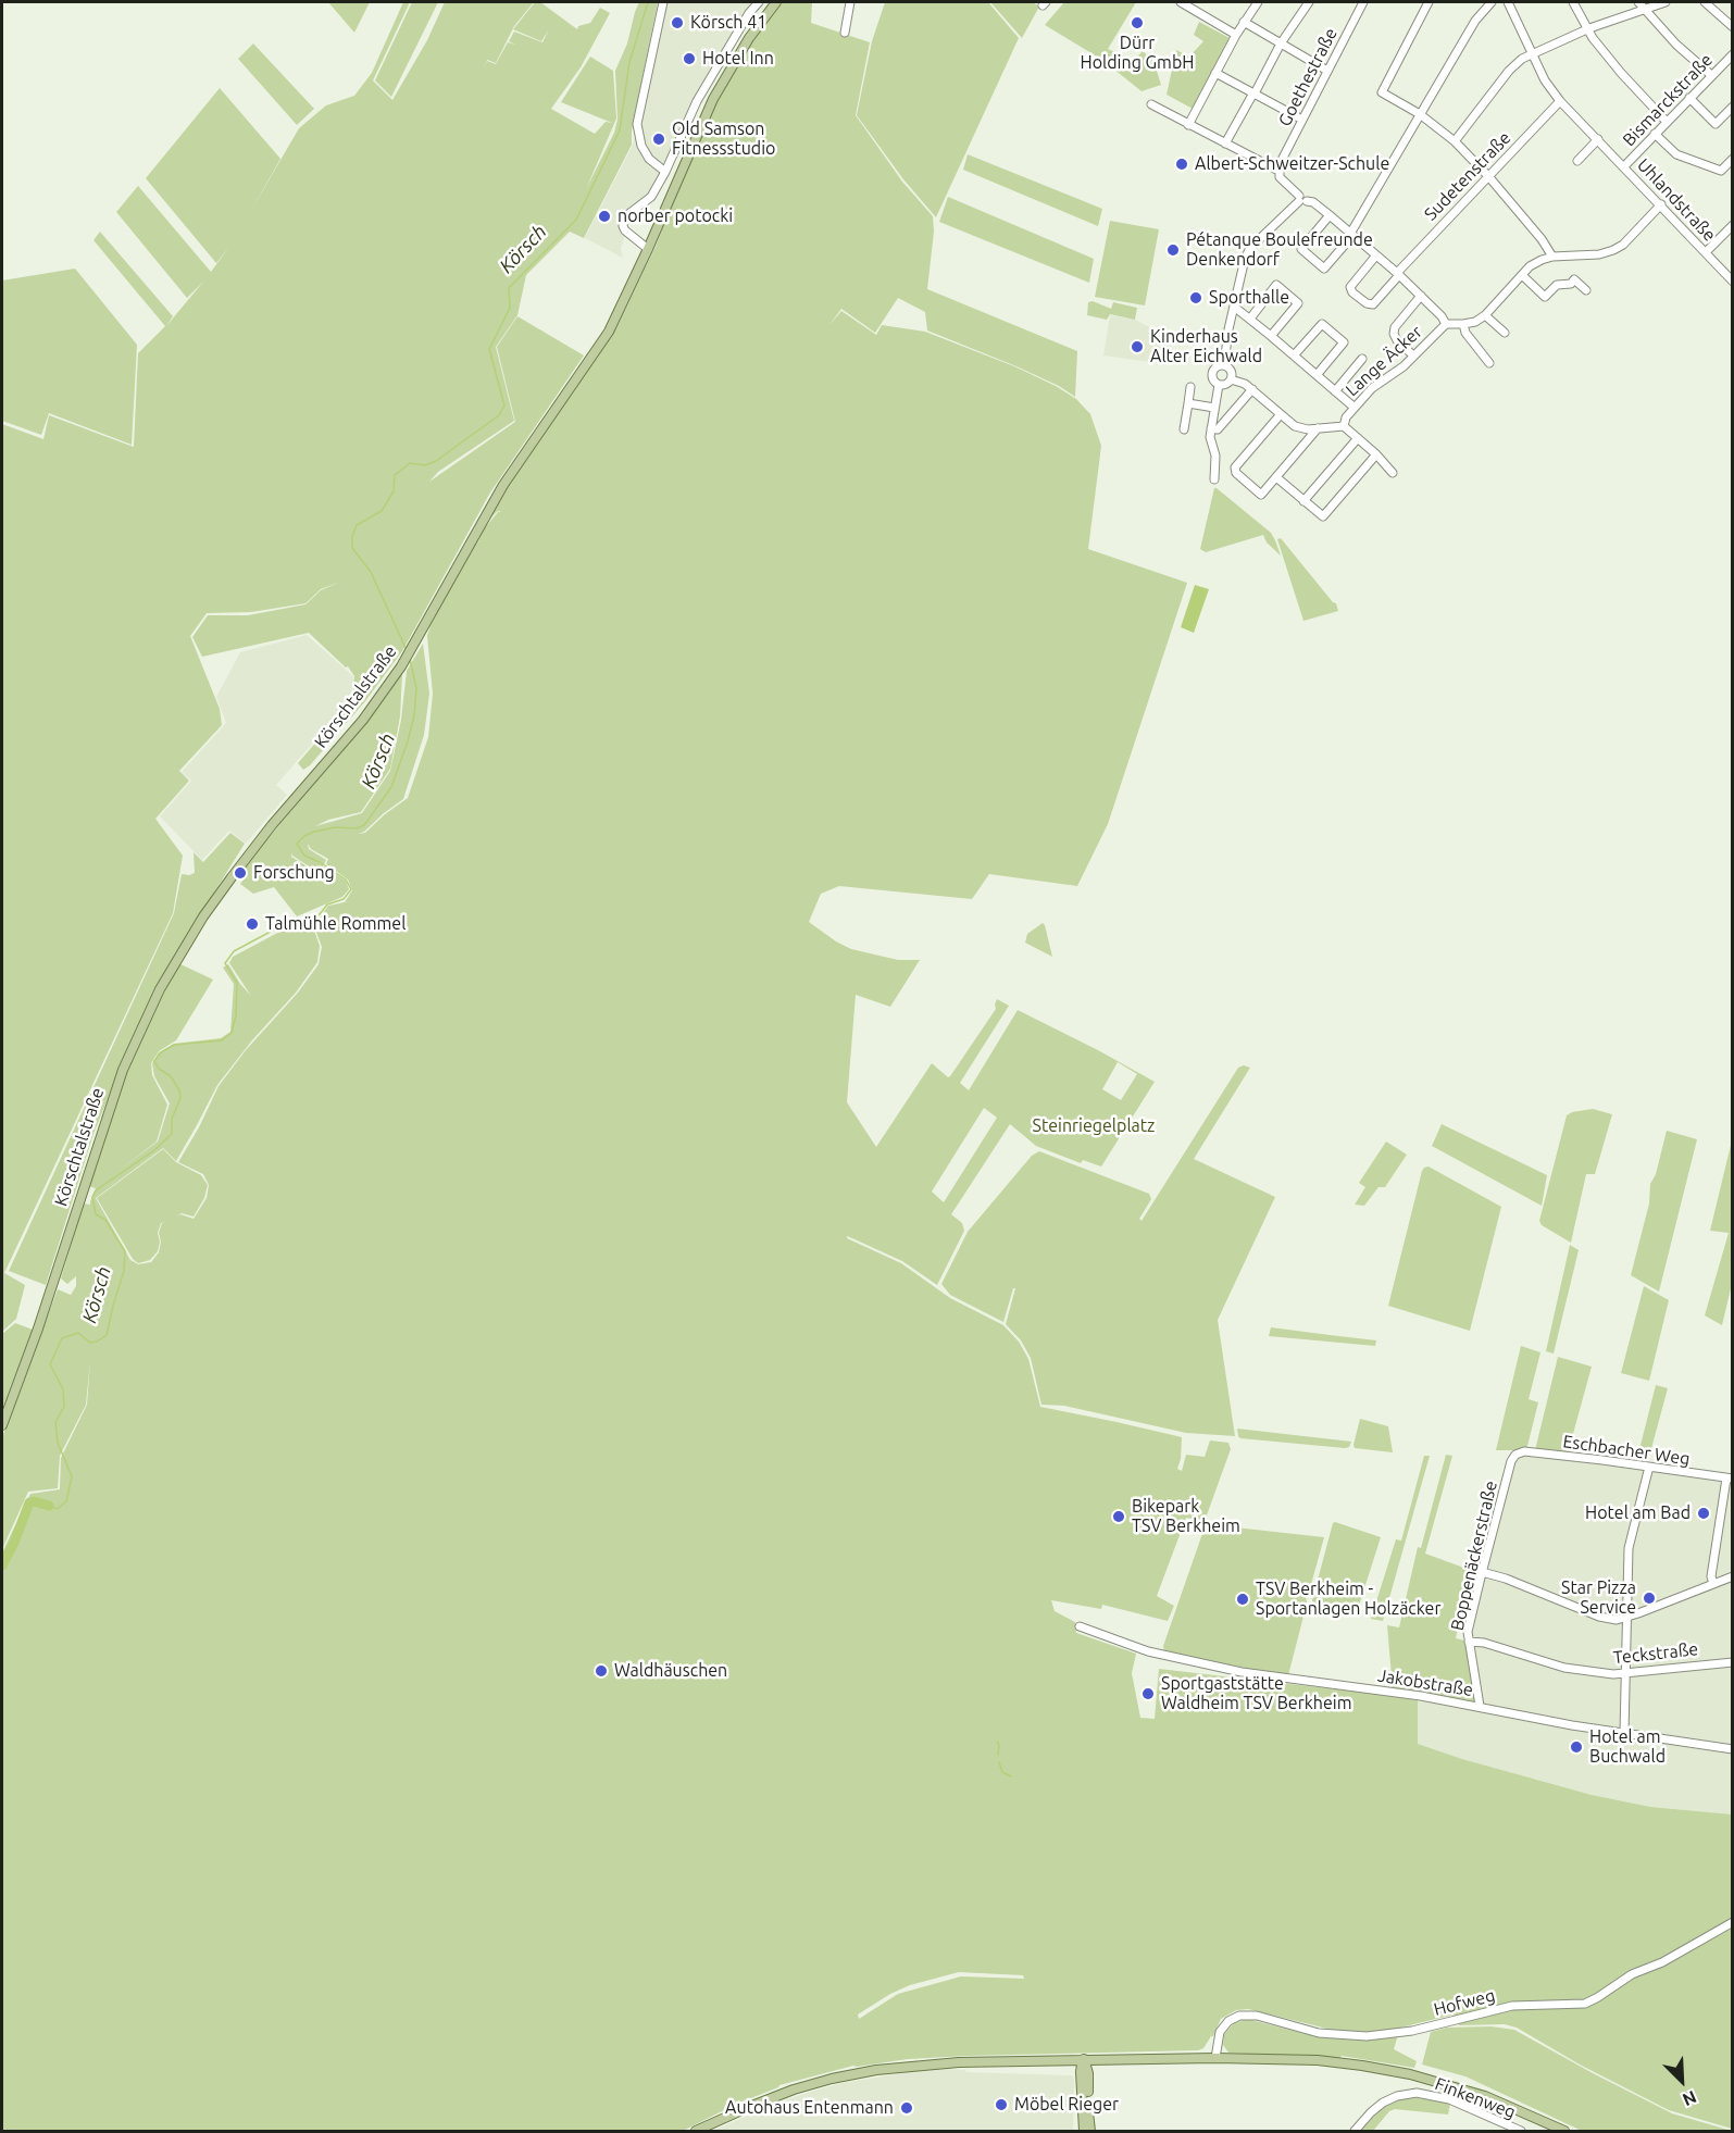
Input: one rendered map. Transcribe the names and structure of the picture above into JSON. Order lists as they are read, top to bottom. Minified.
{"streets":{"main road":["Körschtalstraße"],"street":["Goethestraße","Bismarckstraße","Sudetenstraße","Uhlandstraße","Lange Äcker","Eschbacher Weg","Boppenäckerstraße","Teckstraße","Jakobstraße","Hofweg","Finkenweg"]},"crossings":[["Bismarckstraße","Uhlandstraße"],["Sudetenstraße","Uhlandstraße"],["Uhlandstraße","Lange Äcker"],["Eschbacher Weg","Boppenäckerstraße"],["Boppenäckerstraße","Teckstraße"],["Boppenäckerstraße","Jakobstraße"]],"water":["Körsch"],"parks":["Steinriegelplatz"],"places":["Körsch 41","Dürr Holding GmbH","Hotel Inn","Old Samson Fitnessstudio","Albert-Schweitzer-Schule","norber potocki","Pétanque Boulefreunde Denkendorf","Sporthalle","Kinderhaus Alter Eichwald","Forschung","Talmühle Rommel","Hotel am Bad","Bikepark TSV Berkheim","Star Pizza Service","TSV Berkheim - Sportanlagen Holzäcker","Waldhäuschen","Sportgaststätte Waldheim TSV Berkheim","Hotel am Buchwald","Möbel Rieger","Autohaus Entenmann"],"north":"bottom right"}
